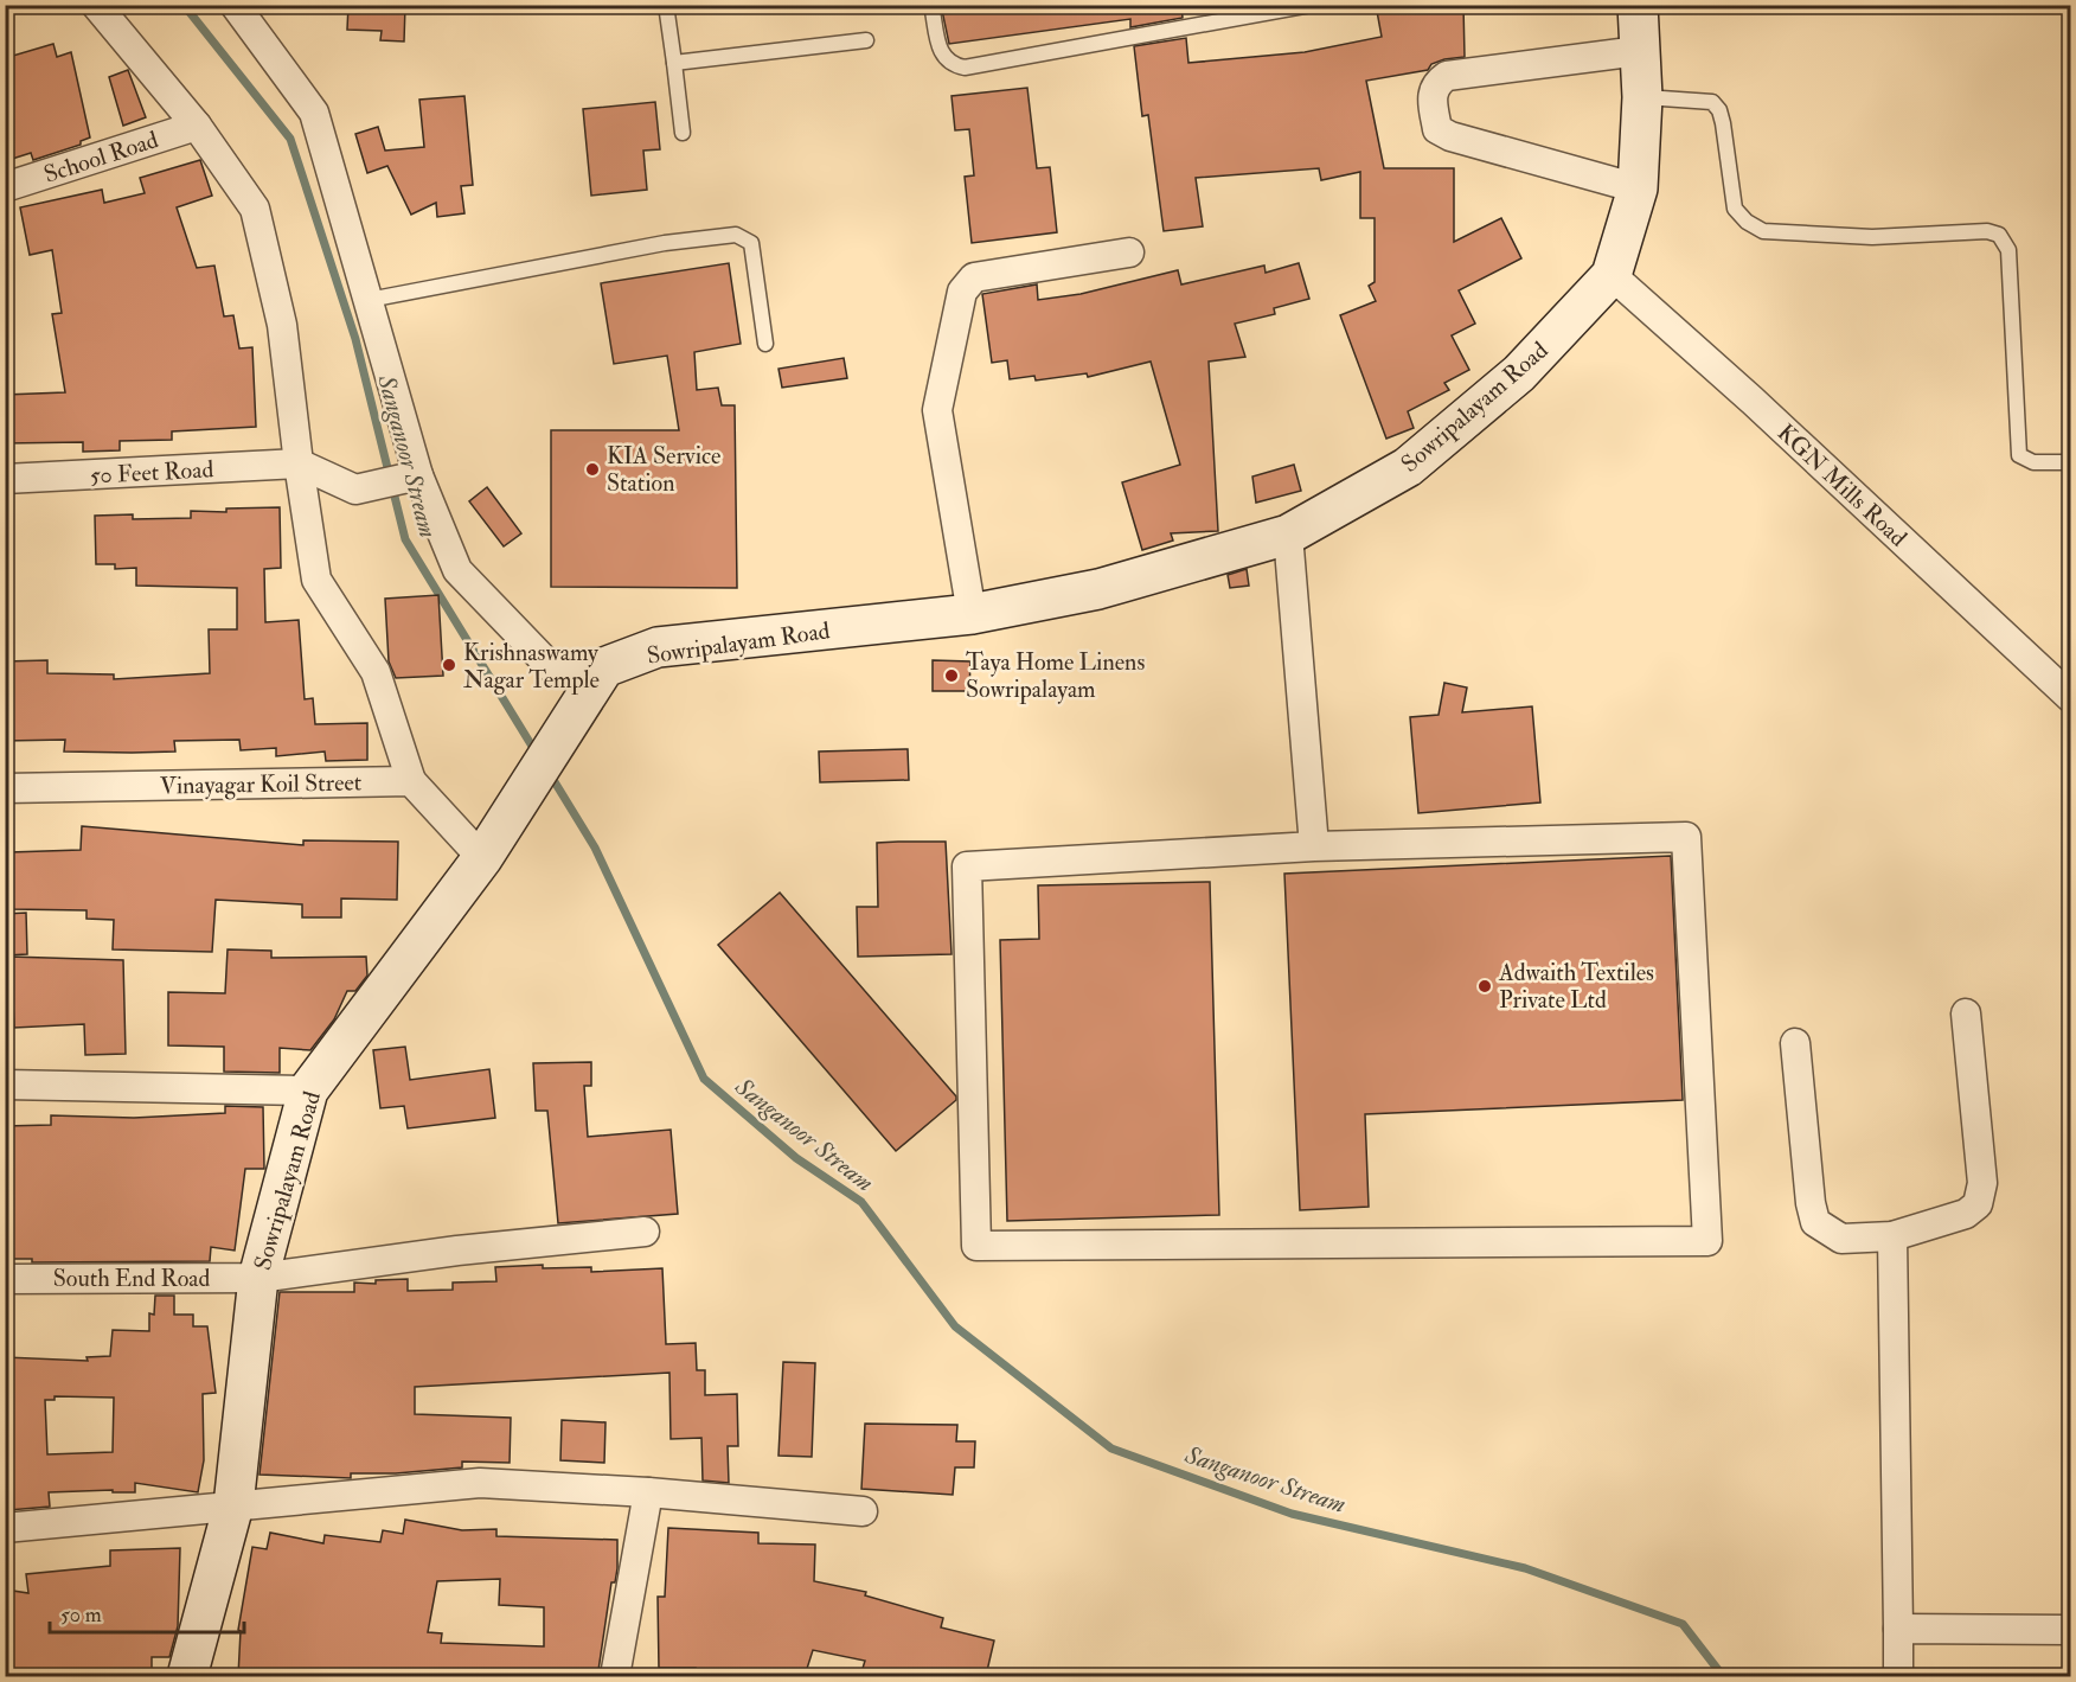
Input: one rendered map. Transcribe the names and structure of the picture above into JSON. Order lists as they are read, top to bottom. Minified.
{"streets":{"street":["School Road","Sowripalayam Road","50 Feet Road","KGN Mills Road","Vinayagar Koil Street","South End Road"]},"crossings":[["Sowripalayam Road","KGN Mills Road"],["Sowripalayam Road","South End Road"]],"water":["Sanganoor Stream"],"places":["KIA Service Station","Krishnaswamy Nagar Temple","Taya Home Linens Sowripalayam","Adwaith Textiles Private Ltd"],"scale_bar":"50 m"}
